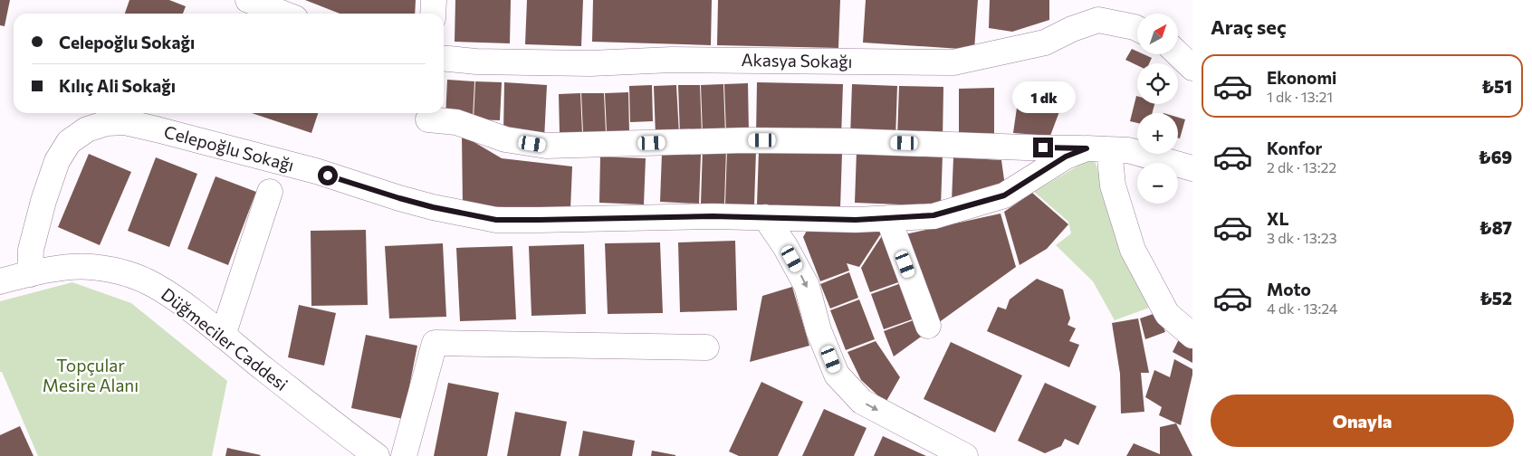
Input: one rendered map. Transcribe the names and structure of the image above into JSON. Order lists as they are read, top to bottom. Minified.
{"streets":{"street":["Akasya Sokağı","Celepoğlu Sokağı","Düğmeciler Caddesi"]},"crossings":[["Celepoğlu Sokağı","Düğmeciler Caddesi"]],"parks":["Topçular Mesire Alanı"],"north":"top right","page":{"heading":"Araç seç","map_buttons":["+","−"],"banner":["Celepoğlu Sokağı","Kılıç Ali Sokağı"],"list":[{"name":"Ekonomi","note":"1 dk · 13:21","value":"₺51"},{"name":"Konfor","note":"2 dk · 13:22","value":"₺69"},{"name":"XL","note":"3 dk · 13:23","value":"₺87"},{"name":"Moto","note":"4 dk · 13:24","value":"₺52"}],"bubble":"1 dk","buttons":"Onayla"}}
